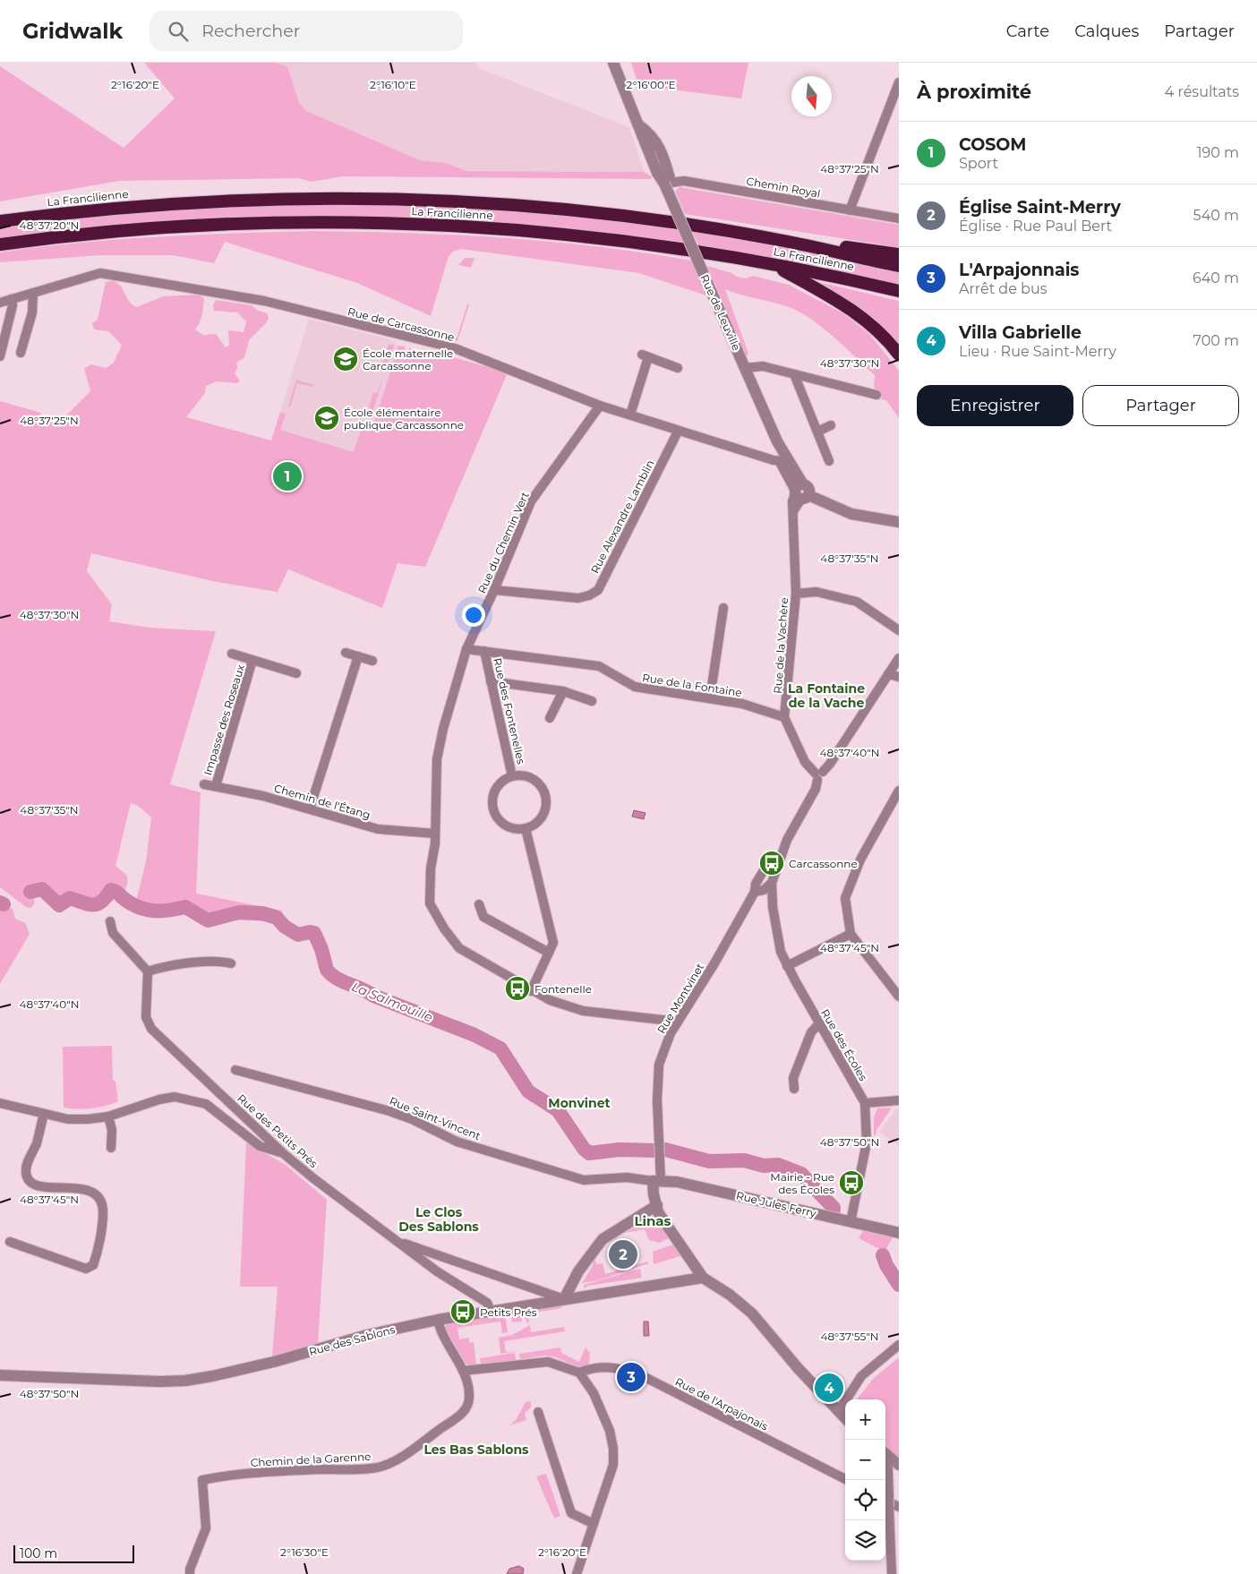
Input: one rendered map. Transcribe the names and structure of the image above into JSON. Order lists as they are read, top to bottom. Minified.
{"streets":{"highway":["La Francilienne"],"street":["Chemin Royal","Rue de Leuville","Rue de Carcassonne","Rue Alexandre Lamblin","Rue du Chemin Vert","Rue de la Vachère","Rue de la Fontaine","Rue des Fontenelles","Impasse des Roseaux","Chemin de l'Étang","Rue Montvinet","Rue des Écoles","Rue Saint-Vincent","Rue des Petits Prés","Rue Jules Ferry","Rue des Sablons","Rue de l'Arpajonais","Chemin de la Garenne"]},"crossings":[["Chemin Royal","Rue de Leuville"],["Rue de Leuville","Rue de Carcassonne"],["Rue de Leuville","Rue de la Vachère"],["Rue de Carcassonne","Rue Alexandre Lamblin"],["Rue de Carcassonne","Rue du Chemin Vert"],["Rue Alexandre Lamblin","Rue du Chemin Vert"],["Rue du Chemin Vert","Rue de la Fontaine"],["Rue du Chemin Vert","Chemin de l'Étang"],["Rue du Chemin Vert","Rue Montvinet"],["Rue de la Vachère","Rue de la Fontaine"],["Rue de la Fontaine","Rue des Fontenelles"],["Impasse des Roseaux","Chemin de l'Étang"],["Rue Montvinet","Rue Saint-Vincent"],["Rue Montvinet","Rue Jules Ferry"],["Rue des Écoles","Rue Jules Ferry"],["Rue Saint-Vincent","Rue Jules Ferry"],["Rue des Petits Prés","Rue des Sablons"],["Rue des Sablons","Chemin de la Garenne"]],"districts":["La Fontaine de la Vache","Monvinet","Le Clos Des Sablons","Linas","Les Bas Sablons"],"water":["La Salmouille"],"places":{"school or university":["École maternelle Carcassonne","École élémentaire publique Carcassonne"],"bus stop":["Carcassonne","Fontenelle","Mairie - Rue des Écoles","Petits Prés"]},"scale_bar":"100 m","north":"bottom","page":{"header":"Gridwalk","search":"Rechercher","nav":["Carte","Calques","Partager"],"heading":["À proximité","4 résultats"],"list":[{"mark":"1","name":"COSOM","note":"Sport","value":"190 m"},{"mark":"2","name":"Église Saint-Merry","note":"Église · Rue Paul Bert","value":"540 m"},{"mark":"3","name":"L'Arpajonnais","note":"Arrêt de bus","value":"640 m"},{"mark":"4","name":"Villa Gabrielle","note":"Lieu · Rue Saint-Merry","value":"700 m"}],"buttons":["Enregistrer","Partager"],"pins":["1","2","3","4"],"map_buttons":["+","−"],"scale":"100 m"},"coordinates":["2°16'20\"E","2°16'10\"E","2°16'00\"E","48°37'25\"N","48°37'20\"N","48°37'30\"N","48°37'35\"N","48°37'40\"N","48°37'45\"N","48°37'50\"N","48°37'55\"N","2°16'30\"E"]}
